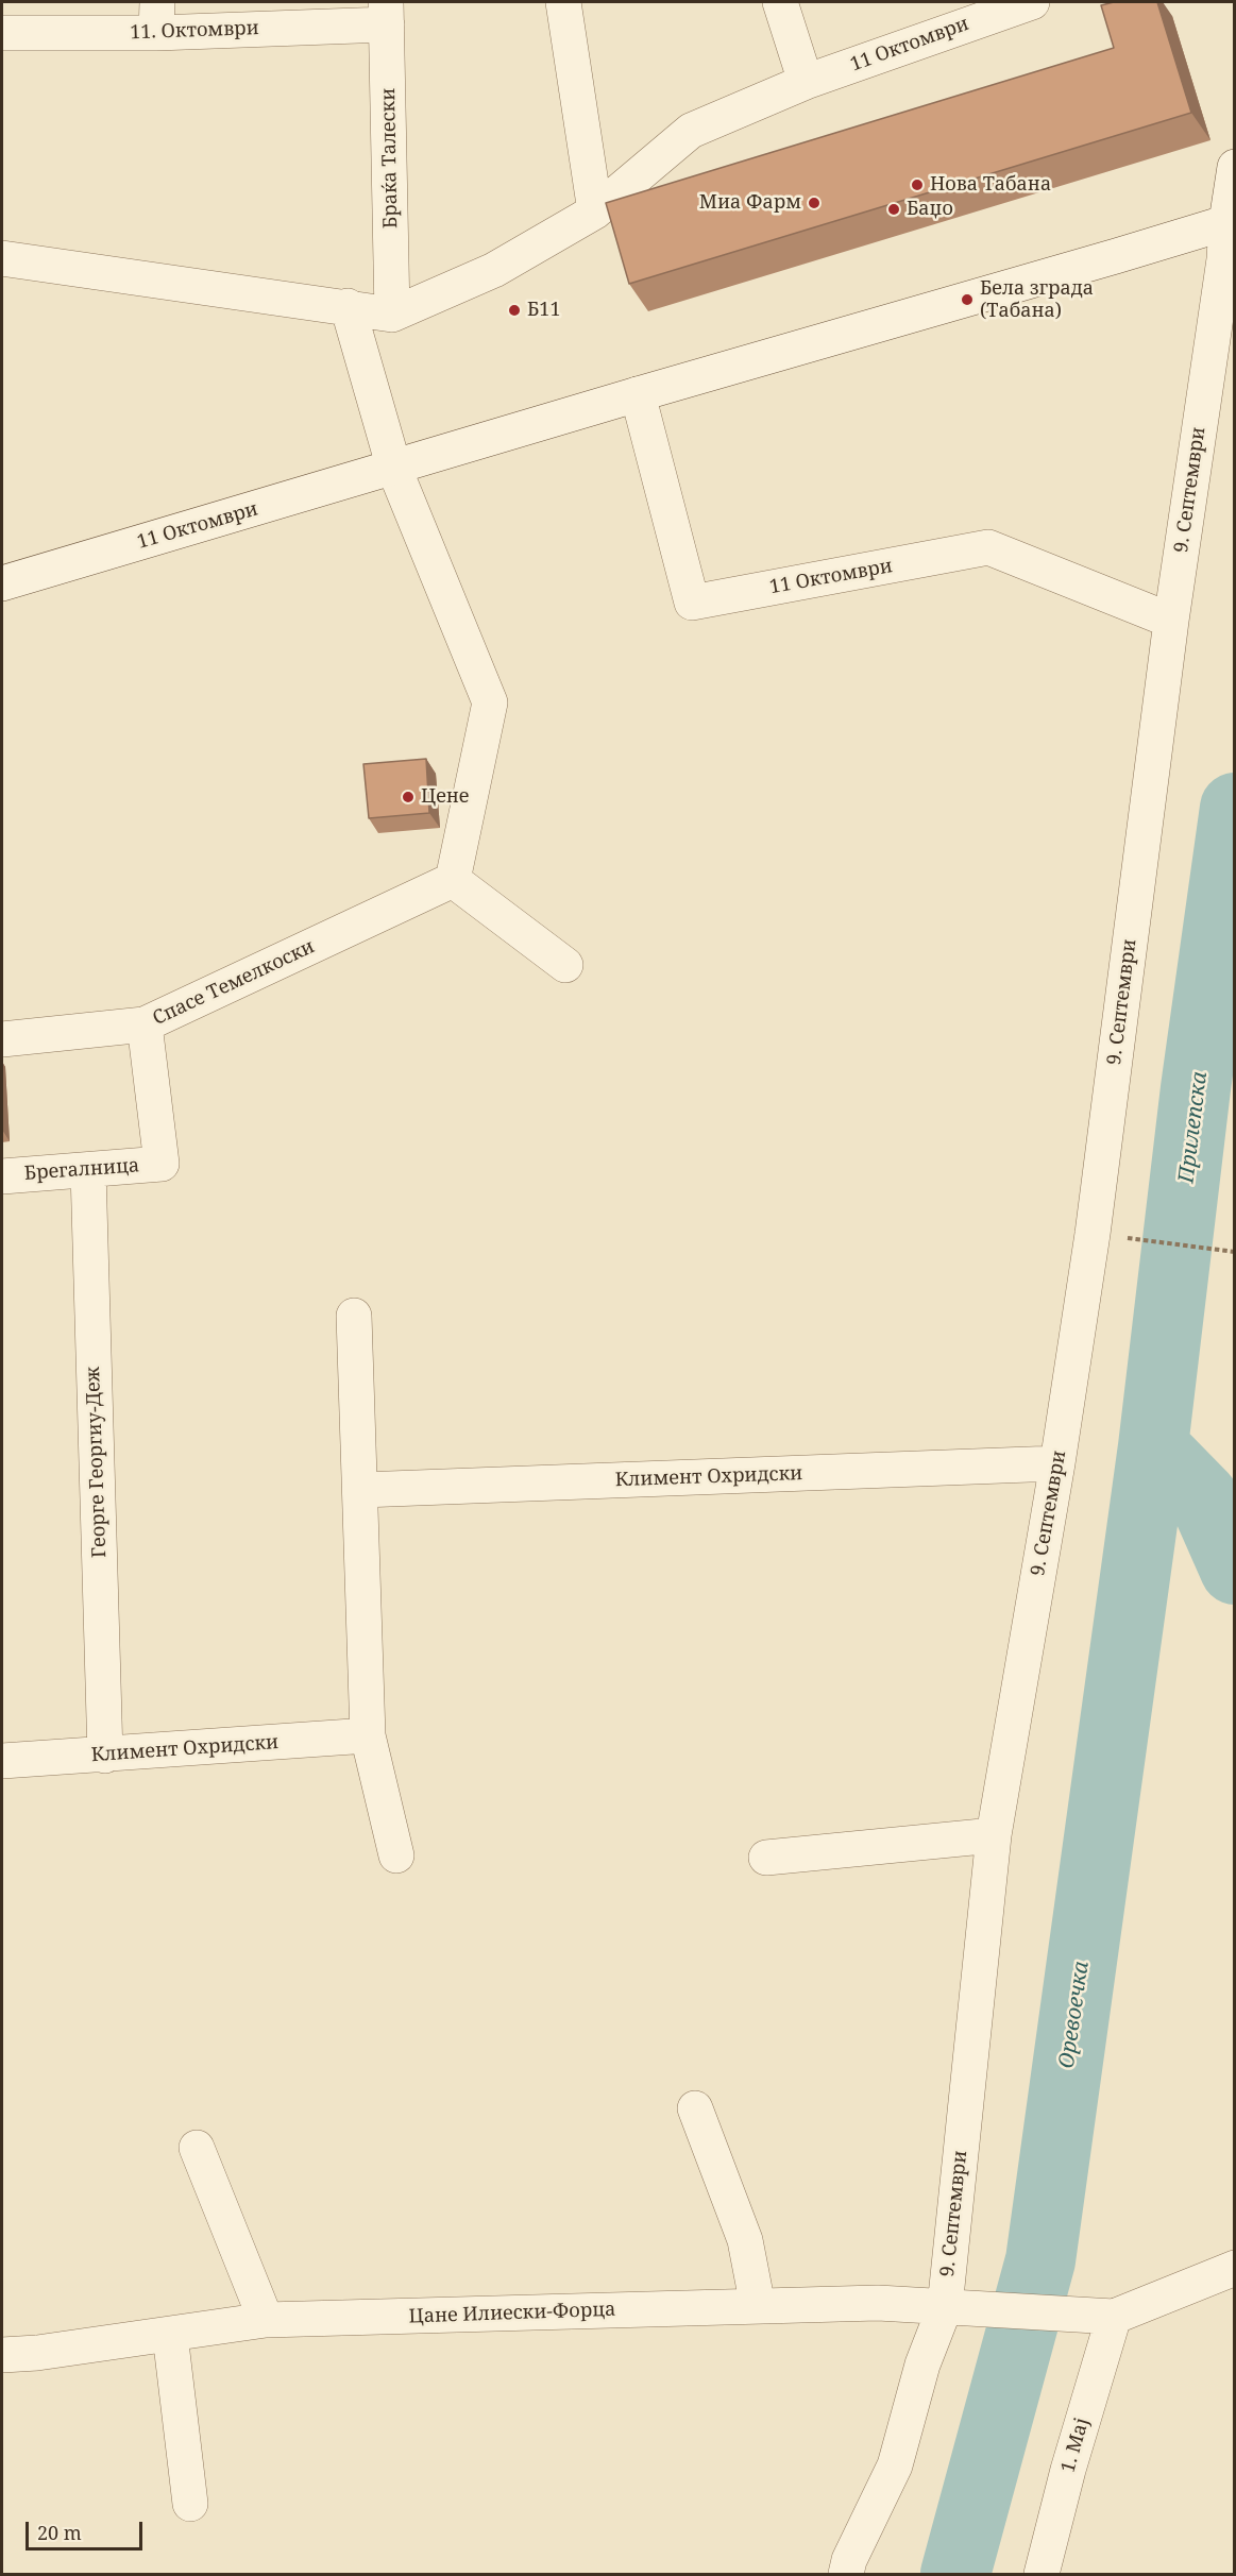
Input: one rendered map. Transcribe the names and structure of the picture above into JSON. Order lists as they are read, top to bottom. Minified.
{"streets":{"street":["11. Октомври","11 Октомври","Браќа Талески","9. Септември","Спасе Темелкоски","Брегалница","Георге Георгиу-Деж","Климент Охридски","Цане Илиески-Форца","1. Мај"]},"crossings":[["11. Октомври","Браќа Талески"],["11 Октомври","Браќа Талески"],["11 Октомври","9. Септември"],["9. Септември","Климент Охридски"],["9. Септември","Цане Илиески-Форца"],["Спасе Темелкоски","Брегалница"],["Брегалница","Георге Георгиу-Деж"],["Георге Георгиу-Деж","Климент Охридски"],["Цане Илиески-Форца","1. Мај"]],"water":["Прилепска","Оревоечка"],"places":["Нова Табана","Миа Фарм","Баџо","Бела зграда (Табана)","Б11","Цене"],"scale_bar":"20 m"}
